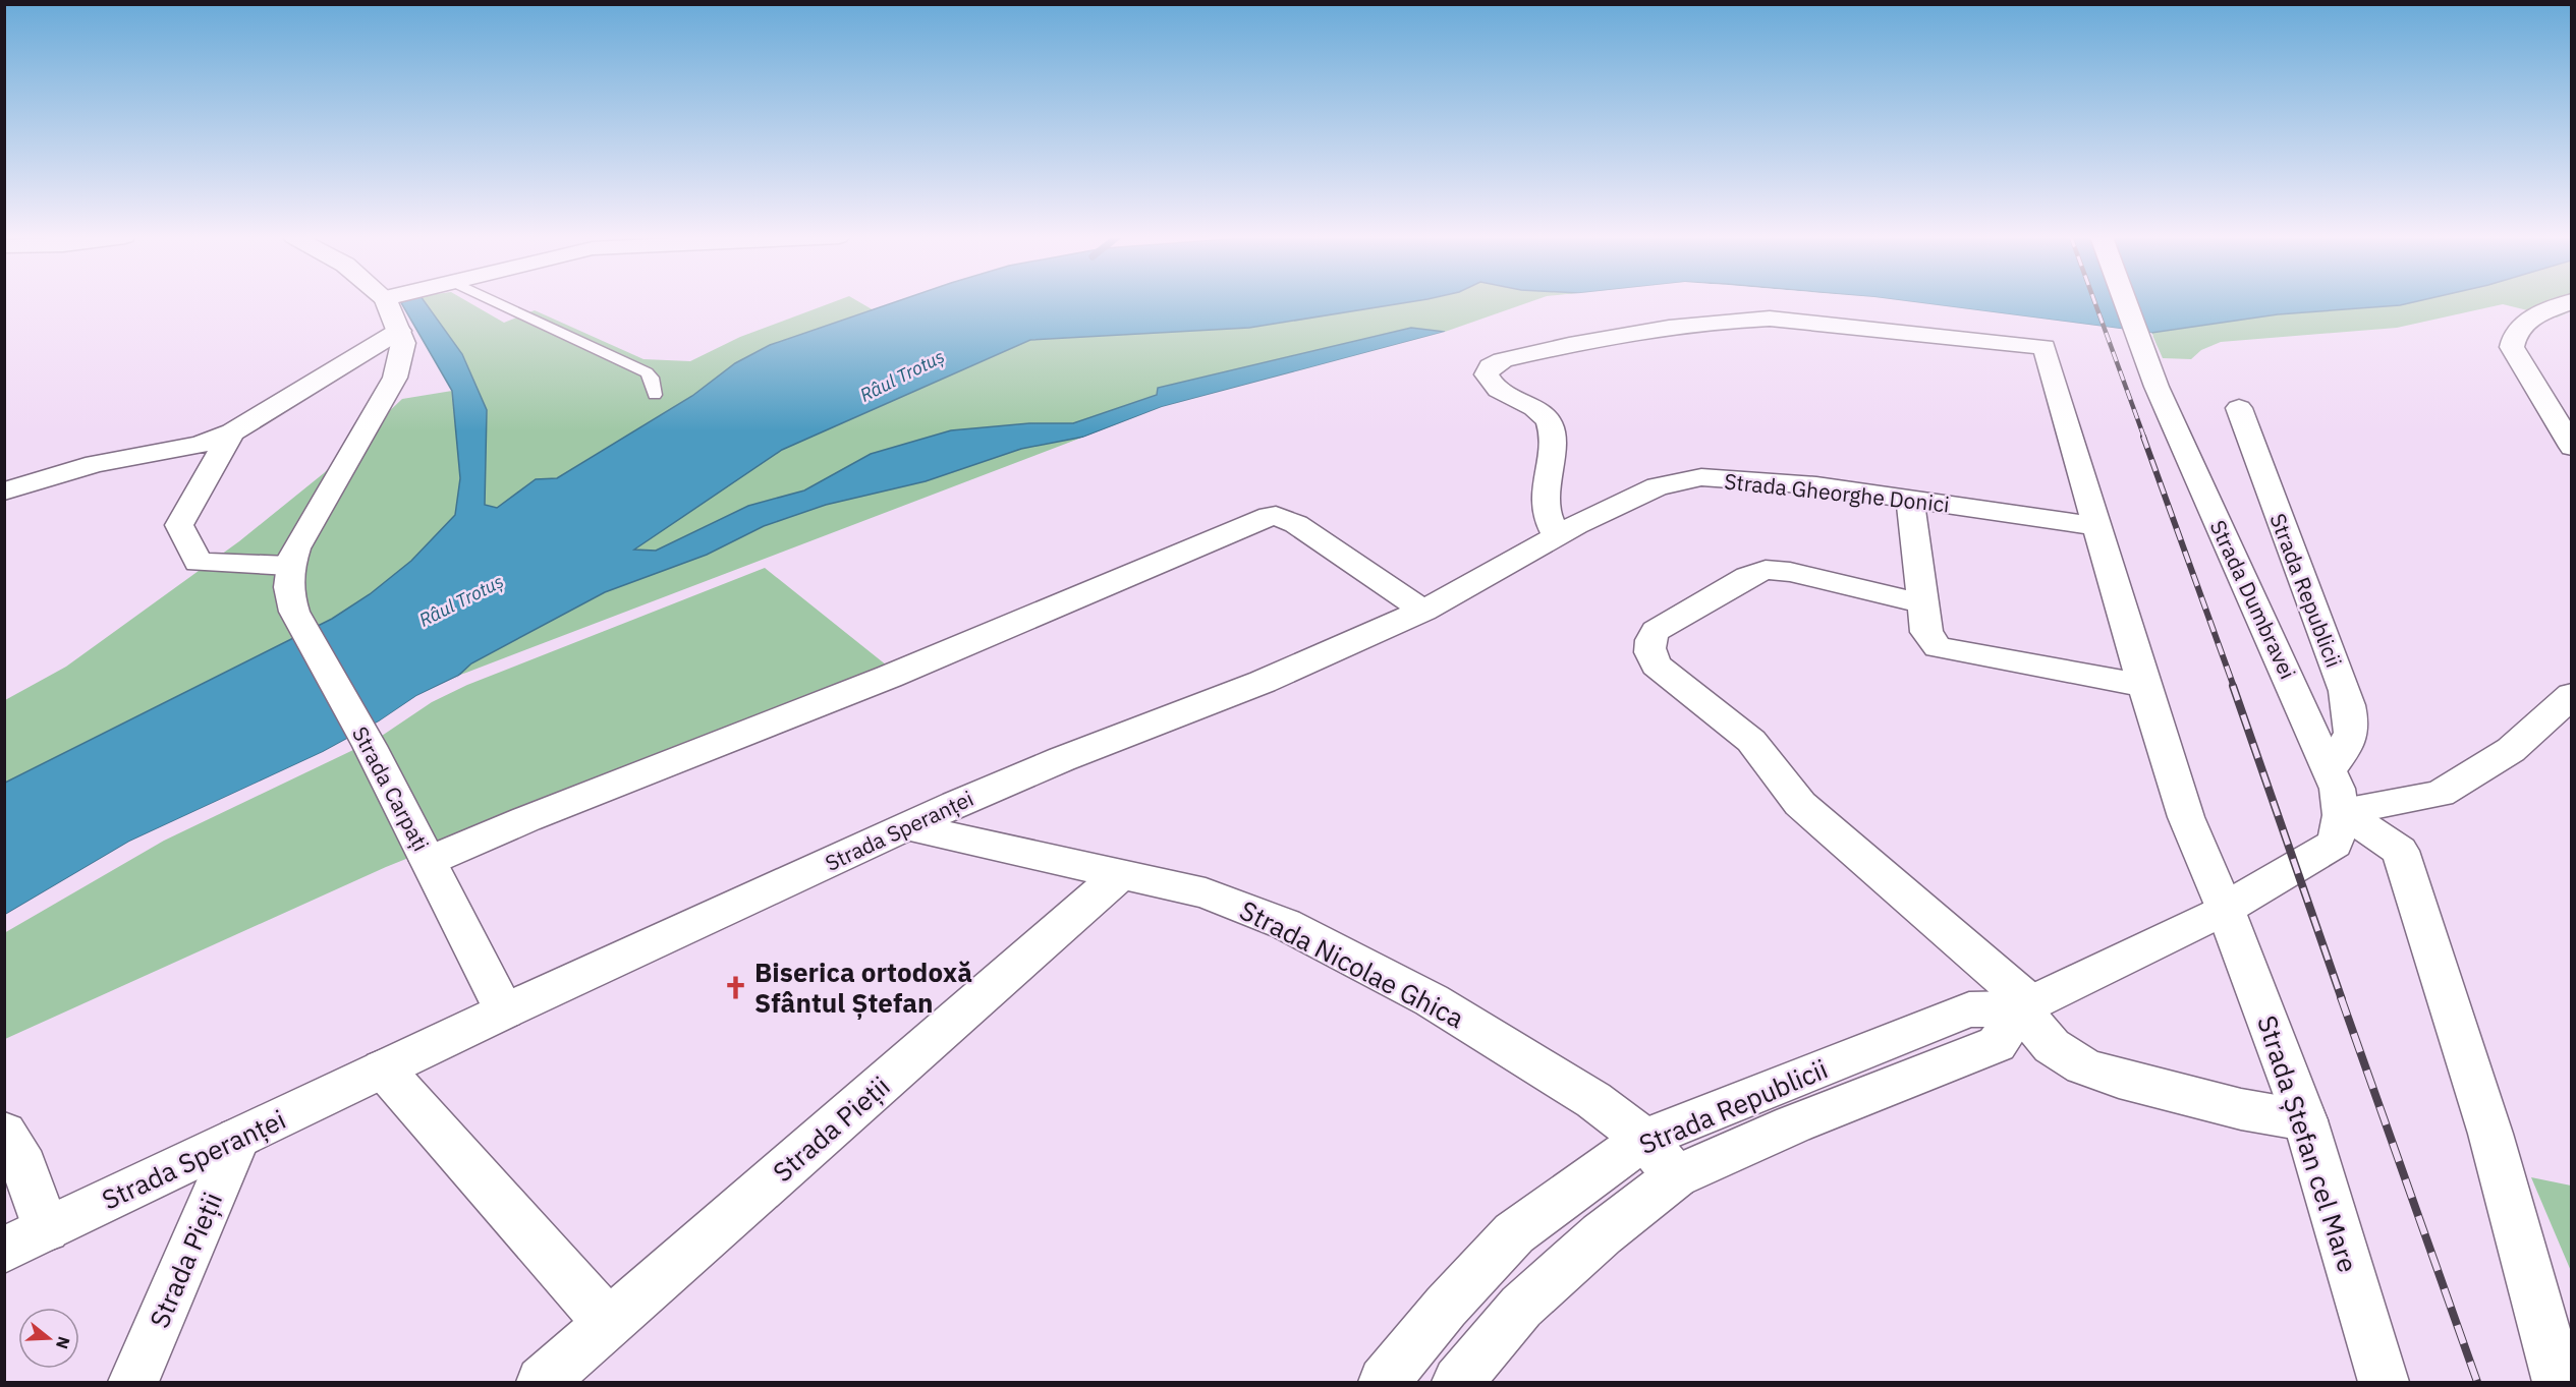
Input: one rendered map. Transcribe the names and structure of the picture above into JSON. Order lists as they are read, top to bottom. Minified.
{"streets":{"street":["Strada Gheorghe Donici","Strada Republicii","Strada Dumbravei","Strada Carpați","Strada Speranței","Strada Nicolae Ghica","Strada Pieții","Strada Ștefan cel Mare"]},"crossings":[["Strada Gheorghe Donici","Strada Speranței"],["Strada Republicii","Strada Dumbravei"],["Strada Republicii","Strada Nicolae Ghica"],["Strada Republicii","Strada Ștefan cel Mare"],["Strada Carpați","Strada Speranței"],["Strada Speranței","Strada Nicolae Ghica"],["Strada Speranței","Strada Pieții"],["Strada Nicolae Ghica","Strada Pieții"]],"water":["Râul Trotuș"],"places":{"church":["Biserica ortodoxă Sfântul Ștefan"]},"north":"right"}
